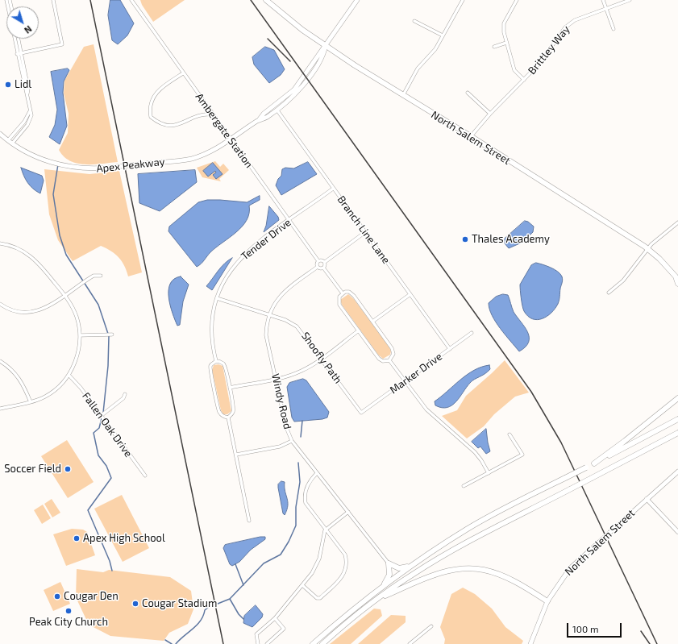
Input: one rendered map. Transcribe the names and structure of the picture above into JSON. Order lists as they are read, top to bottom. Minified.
{"streets":{"main road":["North Salem Street","Apex Peakway"],"street":["Brittley Way","Ambergate Station","Branch Line Lane","Tender Drive","Shoofly Path","Marker Drive","Windy Road","Fallen Oak Drive"]},"crossings":[["Brittley Way","North Salem Street"],["Ambergate Station","Apex Peakway"],["Ambergate Station","Tender Drive"],["Ambergate Station","Windy Road"],["North Salem Street","Apex Peakway"],["Apex Peakway","Branch Line Lane"],["Branch Line Lane","Tender Drive"],["Branch Line Lane","Marker Drive"],["Tender Drive","Shoofly Path"],["Shoofly Path","Marker Drive"],["Shoofly Path","Windy Road"]],"places":["Lidl","Thales Academy","Soccer Field","Apex High School","Cougar Den","Cougar Stadium","Peak City Church"],"scale_bar":"100 m","north":"bottom right"}
